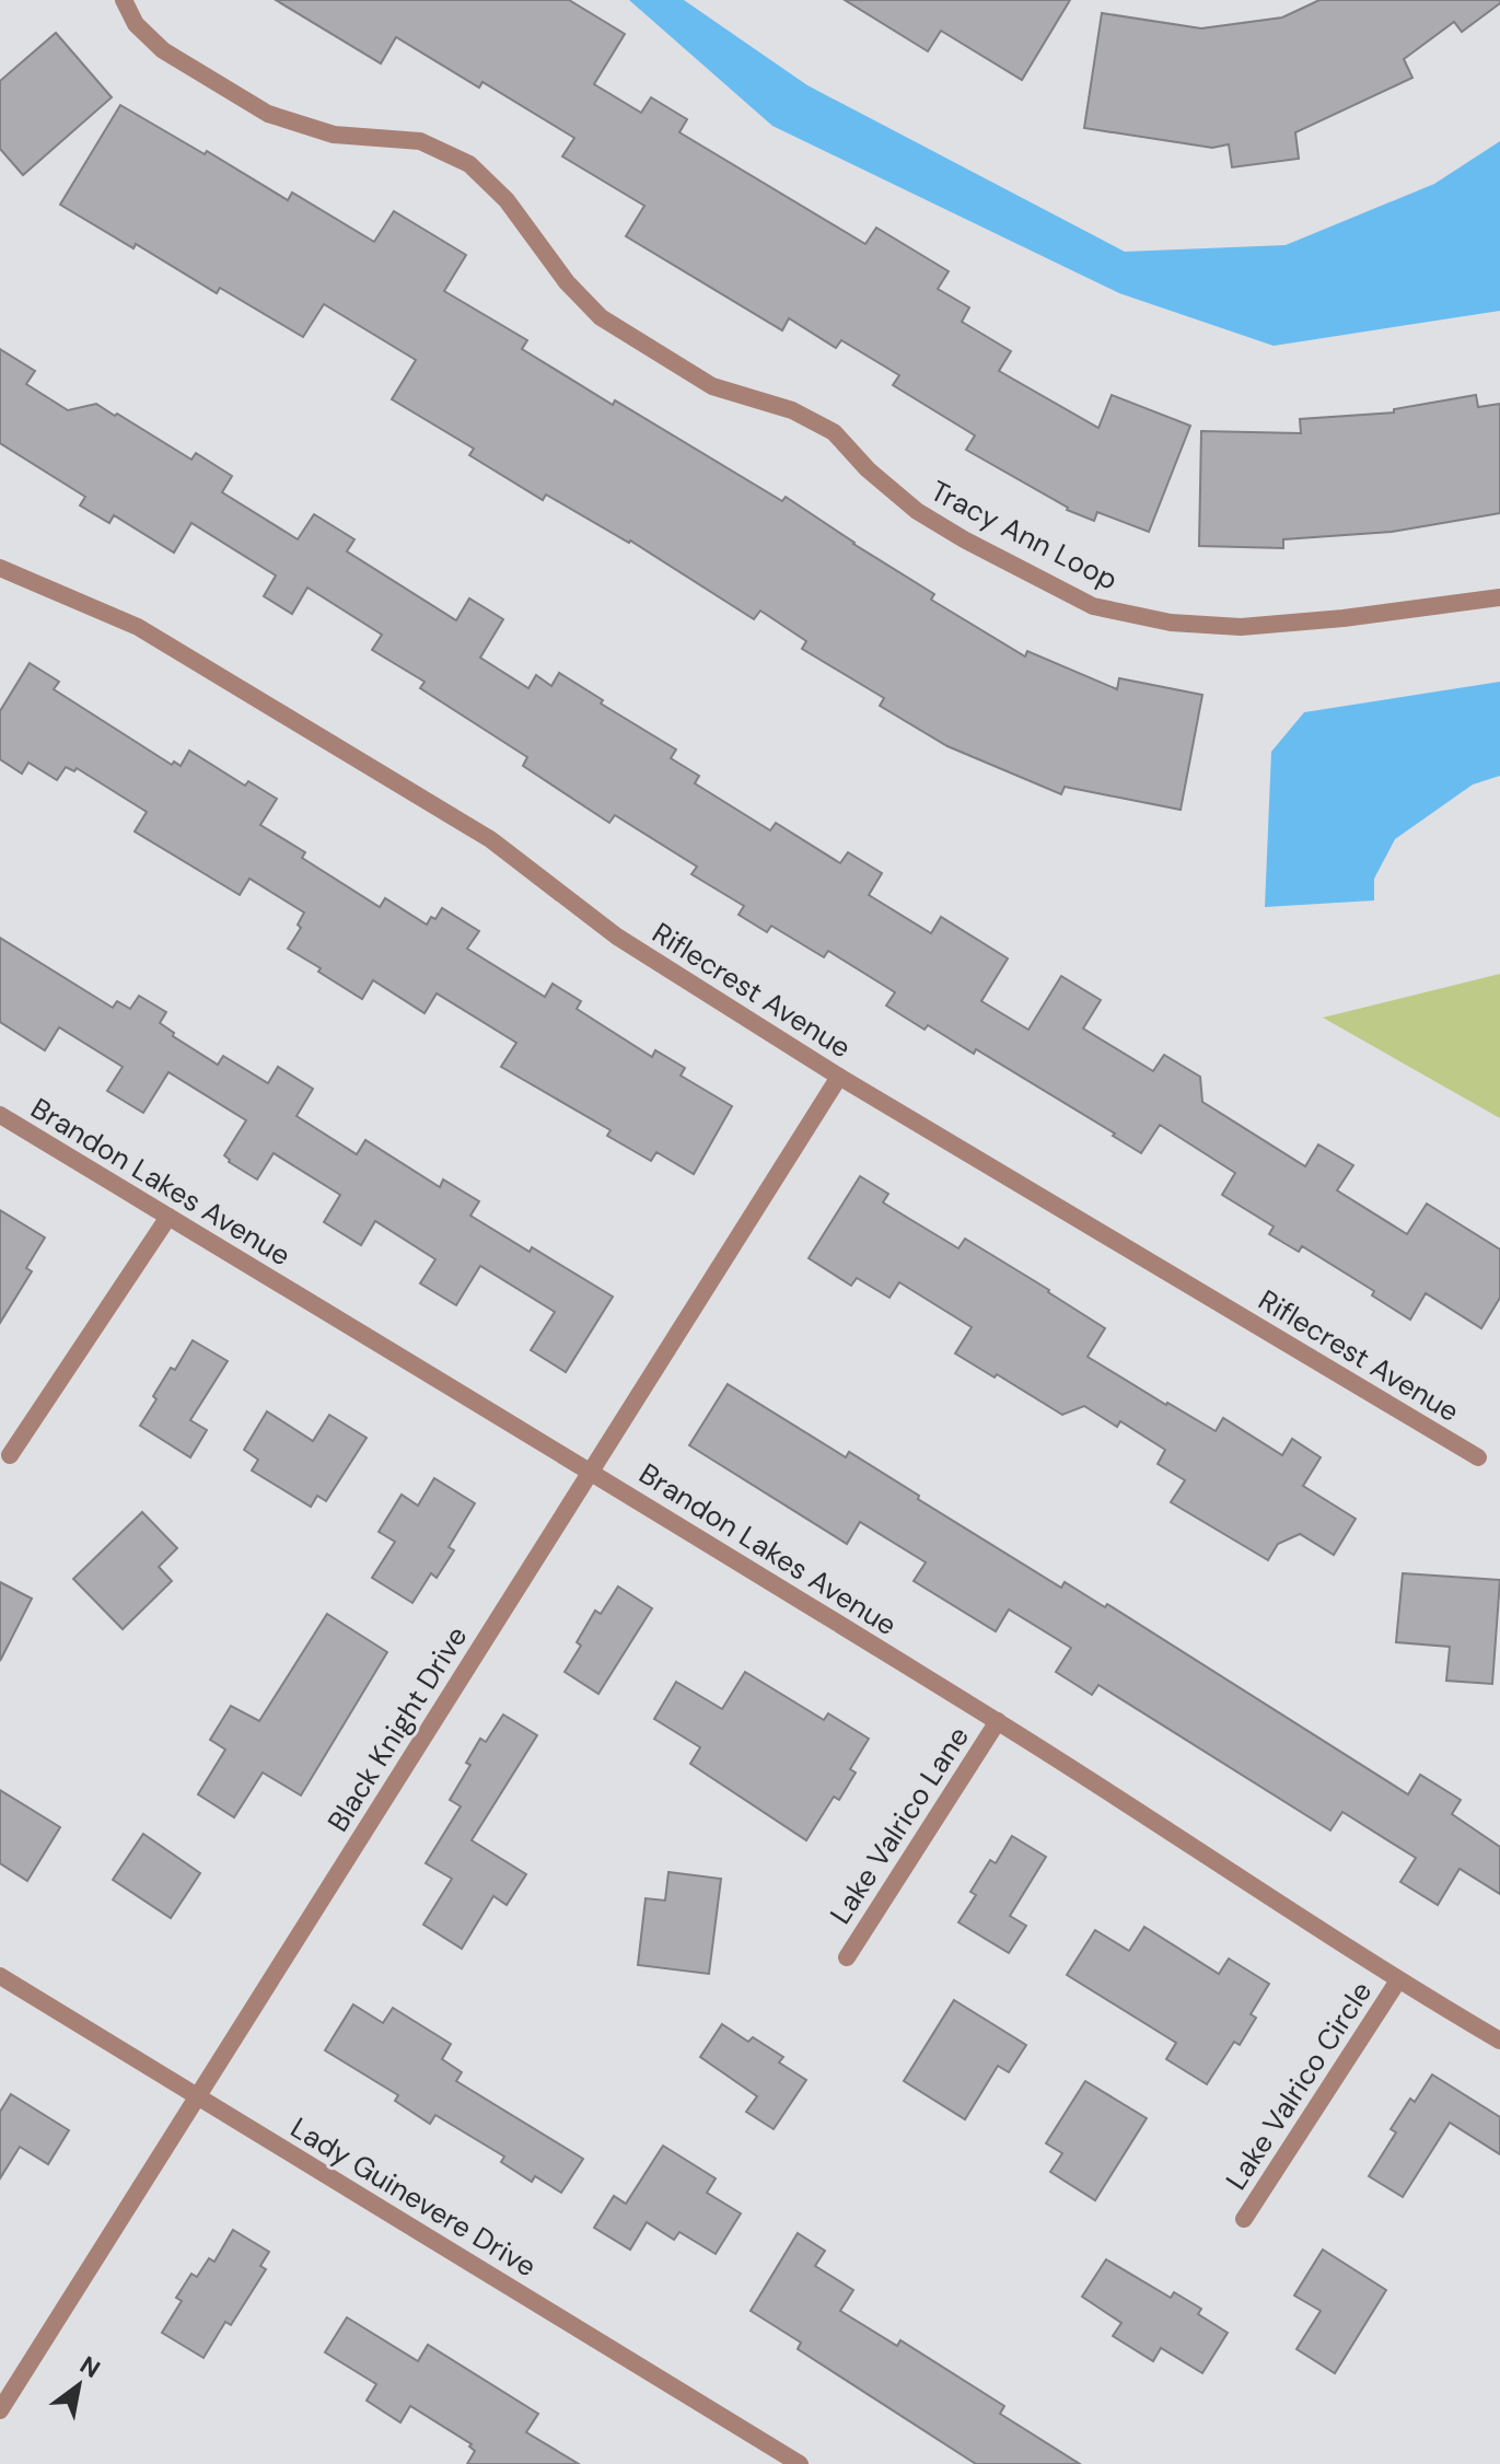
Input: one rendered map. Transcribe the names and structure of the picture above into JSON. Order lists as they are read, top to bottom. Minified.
{"streets":{"street":["Tracy Ann Loop","Riflecrest Avenue","Brandon Lakes Avenue","Black Knight Drive","Lake Valrico Lane","Lake Valrico Circle","Lady Guinevere Drive"]},"crossings":[["Riflecrest Avenue","Black Knight Drive"],["Brandon Lakes Avenue","Black Knight Drive"],["Brandon Lakes Avenue","Lake Valrico Lane"],["Brandon Lakes Avenue","Lake Valrico Circle"],["Black Knight Drive","Lady Guinevere Drive"]],"north":"top right"}
